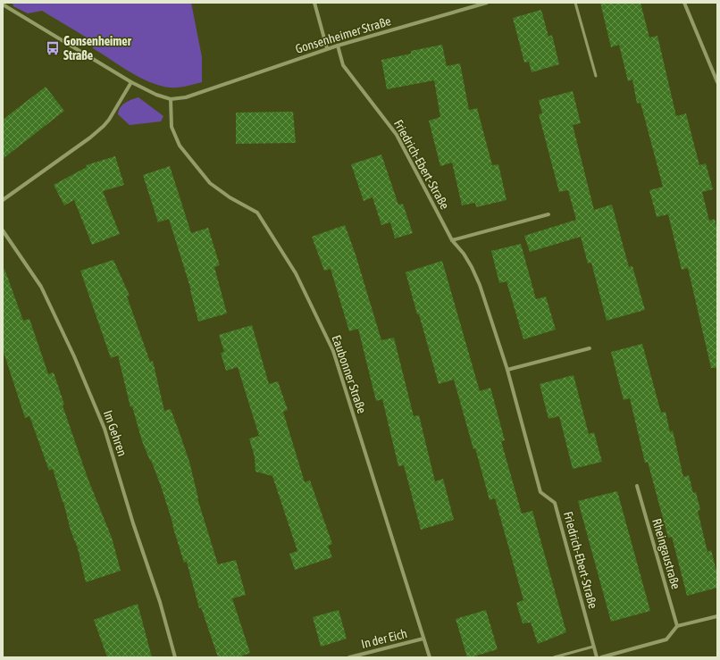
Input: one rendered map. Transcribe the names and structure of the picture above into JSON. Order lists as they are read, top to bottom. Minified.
{"streets":{"street":["Gonsenheimer Straße","Friedrich-Ebert-Straße","Eaubonner Straße","Im Gehren","Rheingaustraße","In der Eich"]},"crossings":[["Gonsenheimer Straße","Friedrich-Ebert-Straße"],["Gonsenheimer Straße","Eaubonner Straße"],["Eaubonner Straße","In der Eich"]],"places":{"bus stop":["Gonsenheimer Straße"]}}
